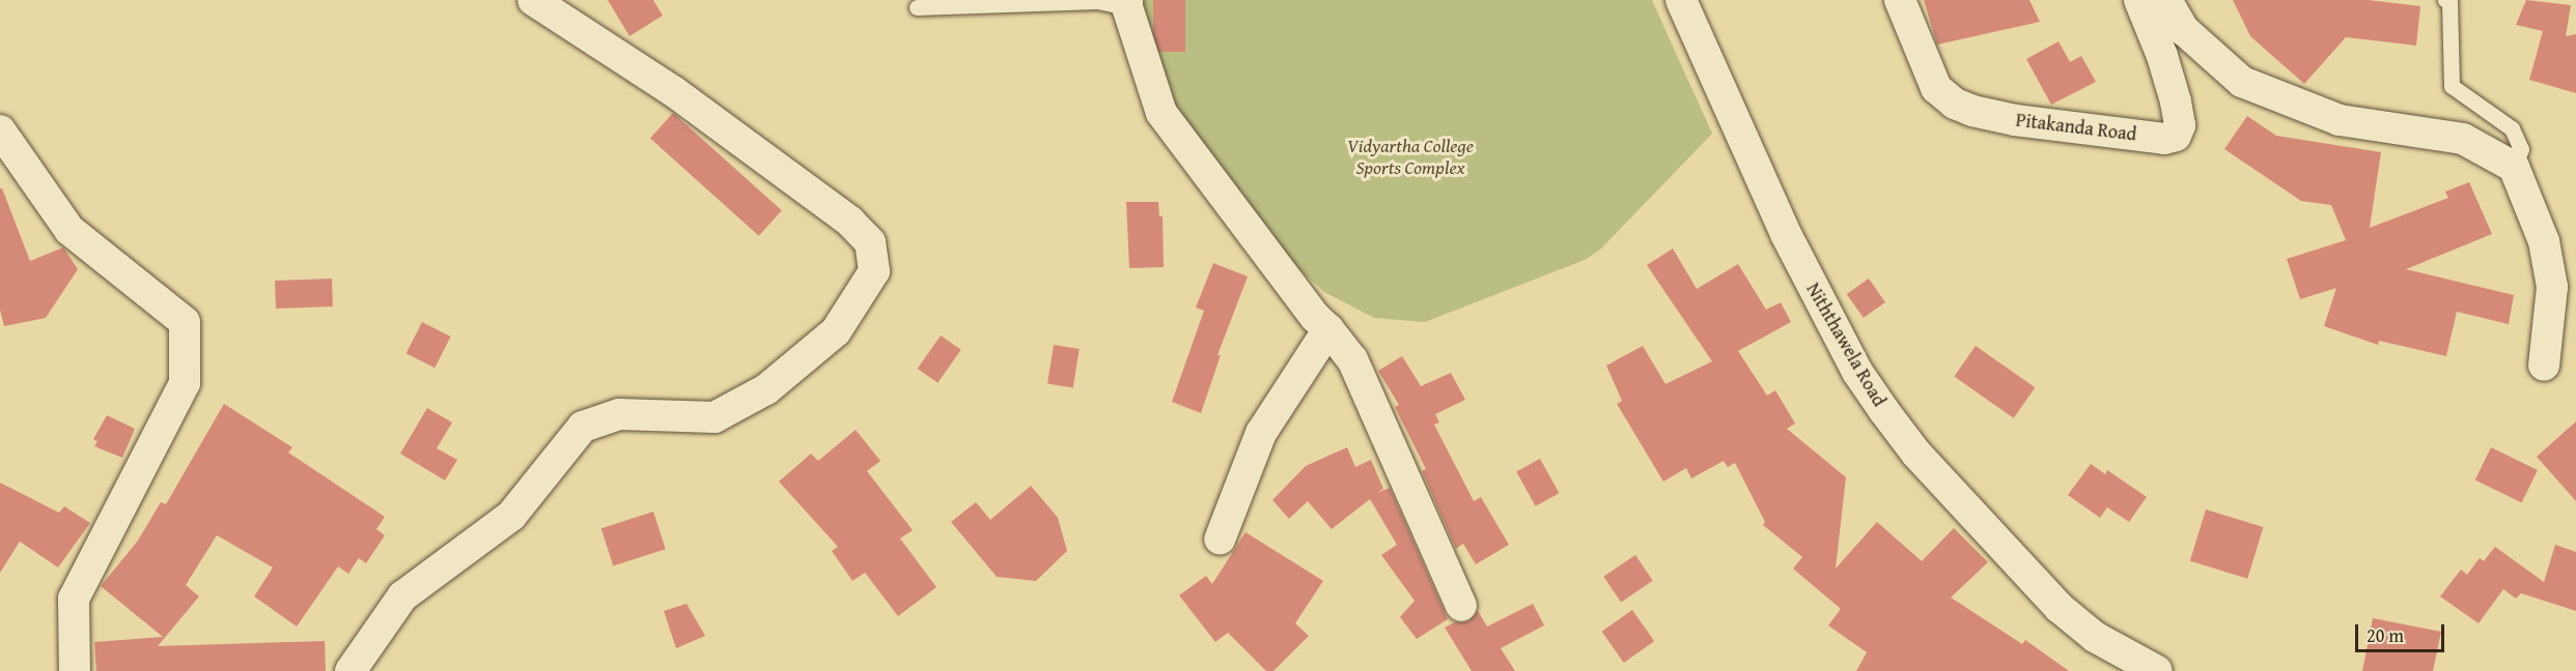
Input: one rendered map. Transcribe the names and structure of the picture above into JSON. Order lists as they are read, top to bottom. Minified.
{"streets":{"street":["Pitakanda Road","Niththawela Road"]},"parks":["Vidyartha College Sports Complex"],"scale_bar":"20 m"}
